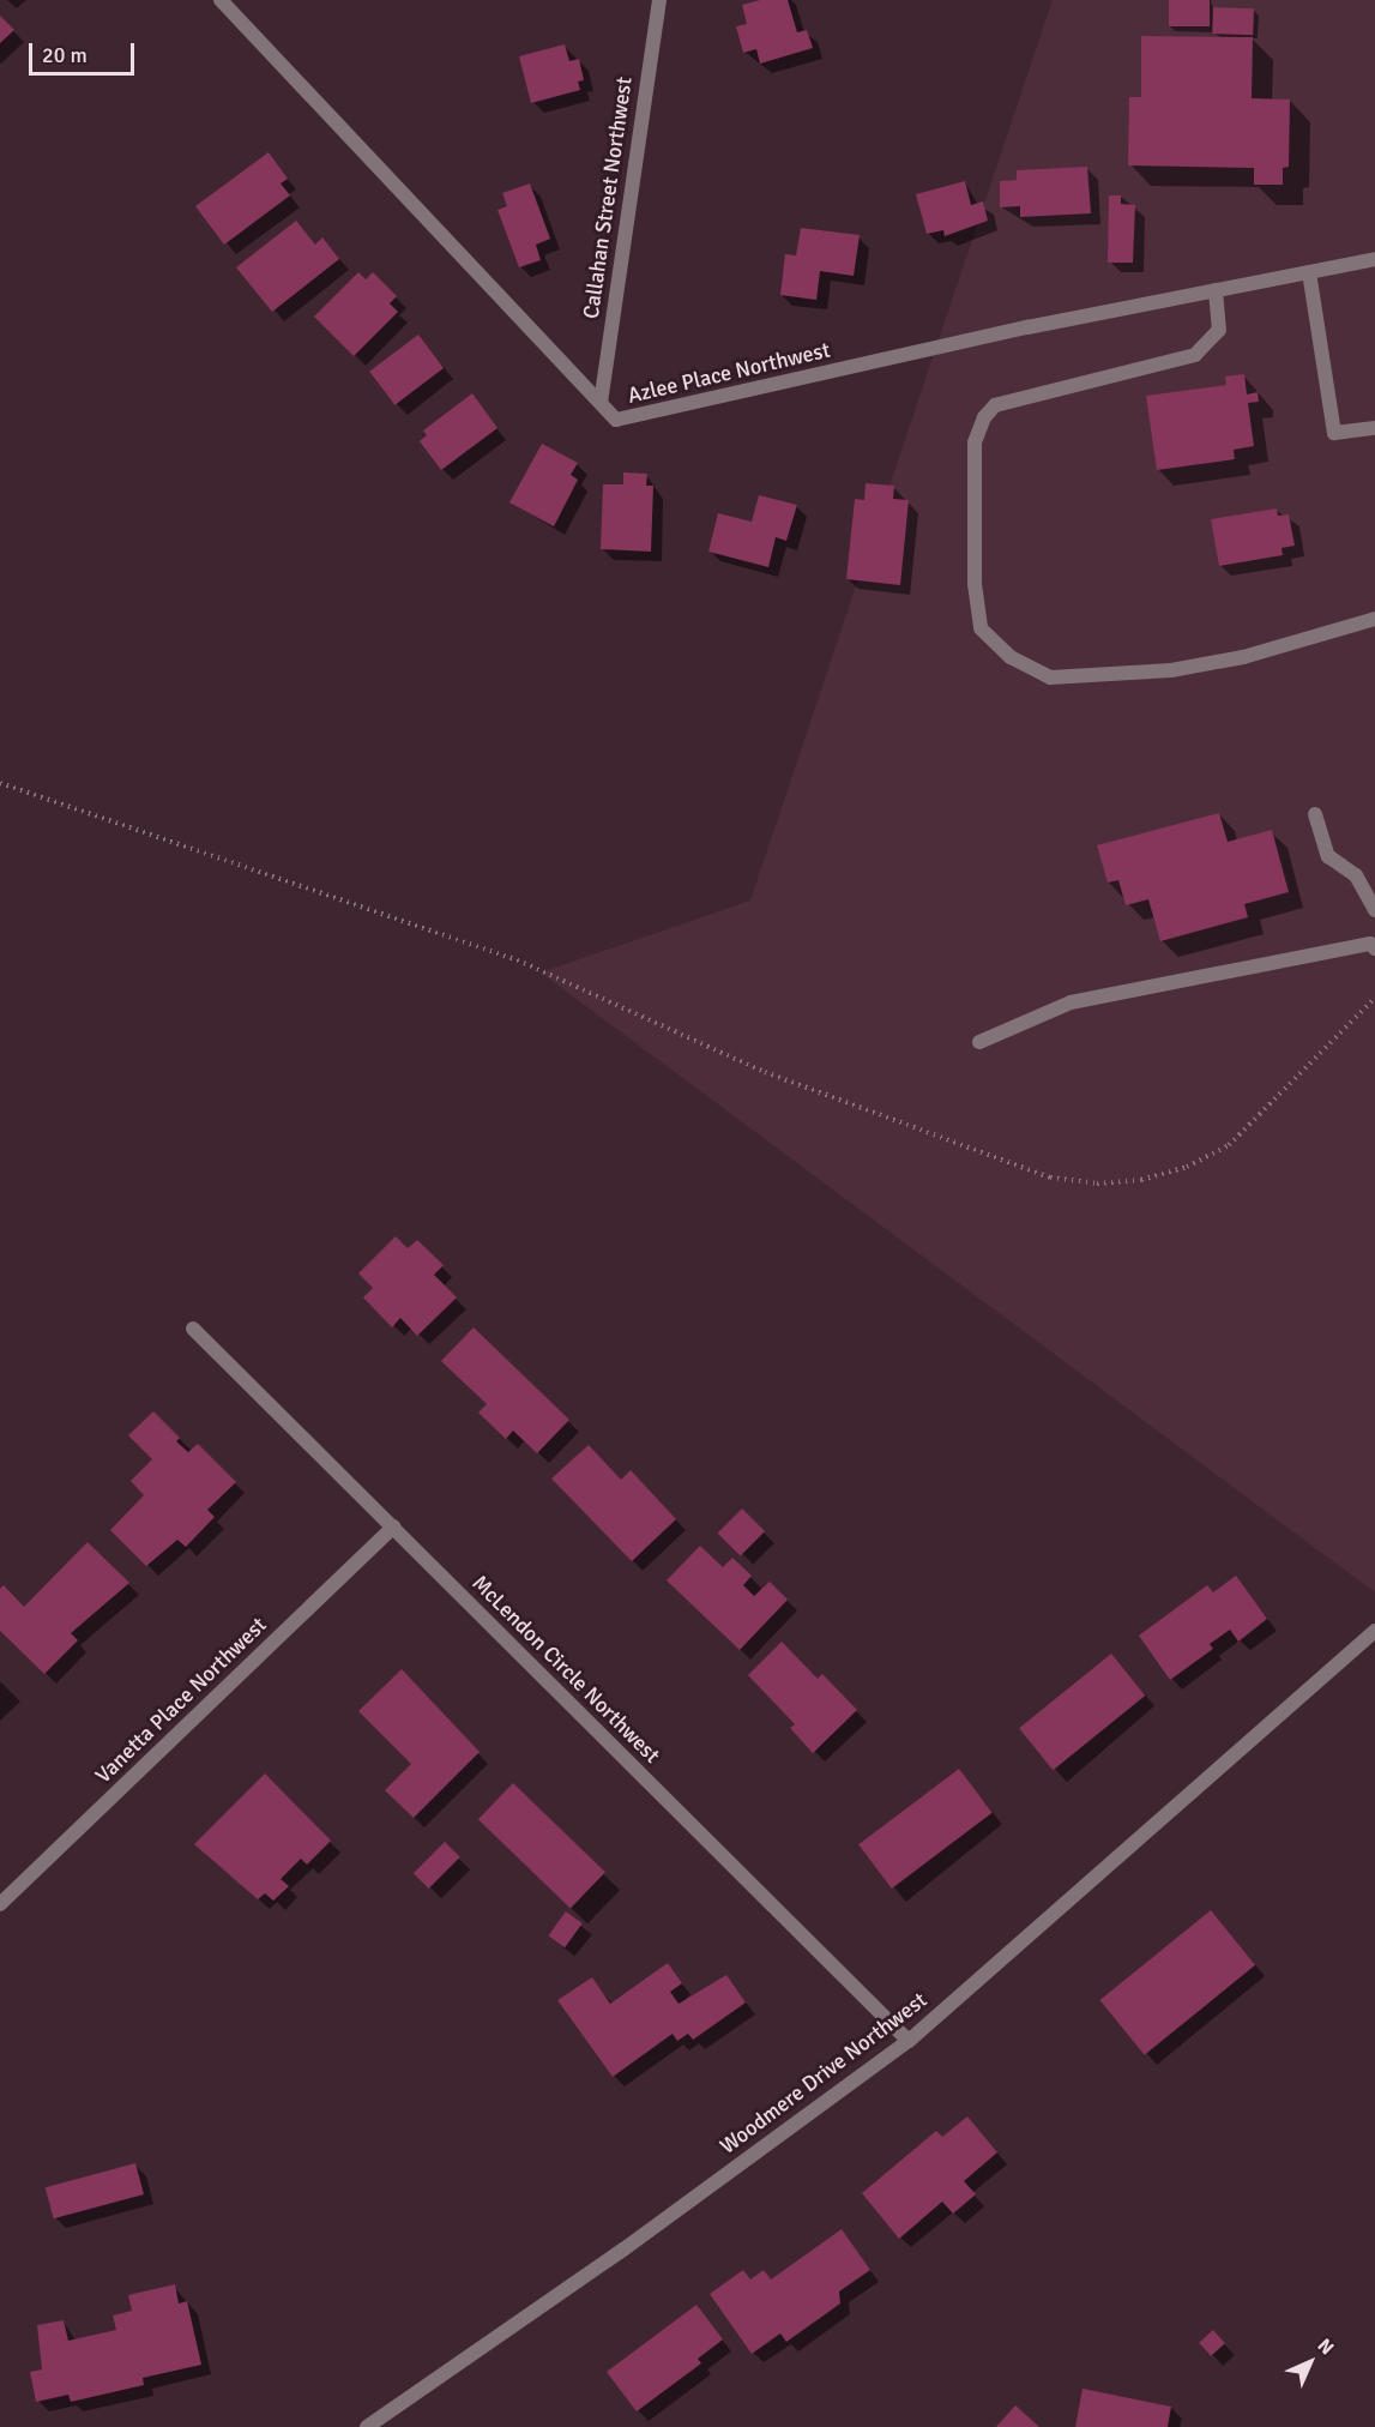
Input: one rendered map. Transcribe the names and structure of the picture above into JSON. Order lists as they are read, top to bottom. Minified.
{"streets":{"street":["Callahan Street Northwest","Azlee Place Northwest","McLendon Circle Northwest","Vanetta Place Northwest","Woodmere Drive Northwest"]},"crossings":[["Callahan Street Northwest","Azlee Place Northwest"],["McLendon Circle Northwest","Vanetta Place Northwest"],["McLendon Circle Northwest","Woodmere Drive Northwest"]],"scale_bar":"20 m","north":"top right"}
